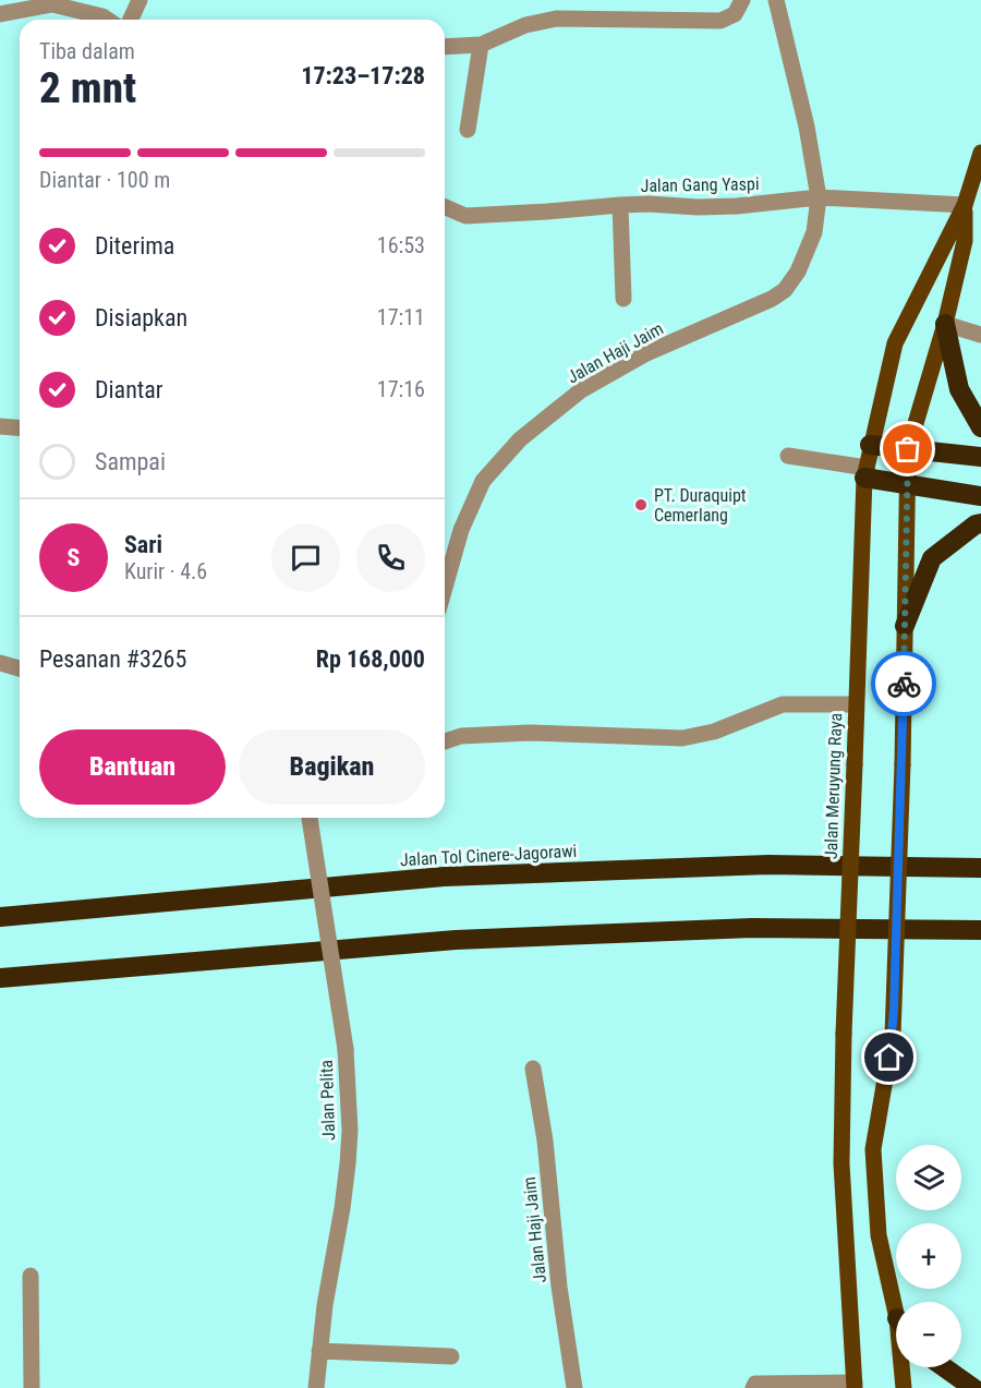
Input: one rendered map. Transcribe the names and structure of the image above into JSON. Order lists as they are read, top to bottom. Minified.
{"streets":{"highway":["Jalan Tol Cinere-Jagorawi"],"main road":["Jalan Meruyung Raya"],"street":["Jalan Gang Yaspi","Jalan Haji Jaim","Jalan Pelita"]},"crossings":[["Jalan Gang Yaspi","Jalan Haji Jaim"],["Jalan Gang Yaspi","Jalan Meruyung Raya"]],"places":["PT. Duraquipt Cemerlang"],"page":{"heading":["2 mnt","Tiba dalam","17:23–17:28"],"panel":["Sari","Kurir · 4.6","Pesanan #3265","Rp 168,000"],"bar":"Diantar · 100 m","list":[["Diterima","16:53"],["Disiapkan","17:11"],["Diantar","17:16"],"Sampai"],"round":"S","buttons":["Bantuan","Bagikan"],"map_buttons":["+","−"]}}
